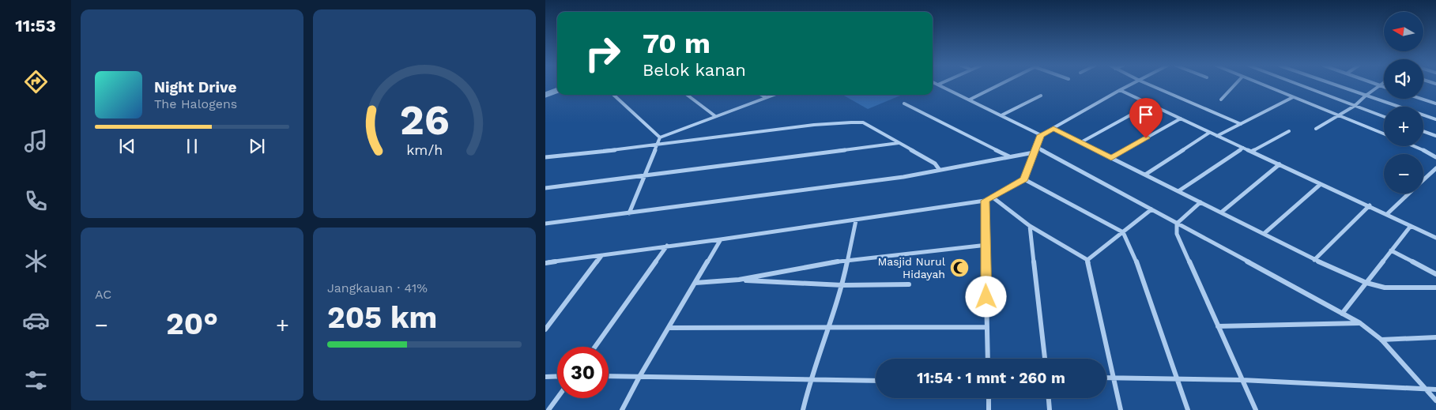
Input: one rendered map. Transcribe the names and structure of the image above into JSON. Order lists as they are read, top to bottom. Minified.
{"places":{"mosque":["Masjid Nurul Hidayah"]},"north":"left","page":{"tabs":"11:53","map_buttons":["+","−"],"turn":["70 m","Belok kanan"],"song":["Night Drive","The Halogens"],"tile":["AC",["Jangkauan · 41%","205 km"]],"heat":["−","20°","+"],"limit":"30","trip":"11:54 · 1 mnt · 260 m","gauge":["26","km/h"]}}
